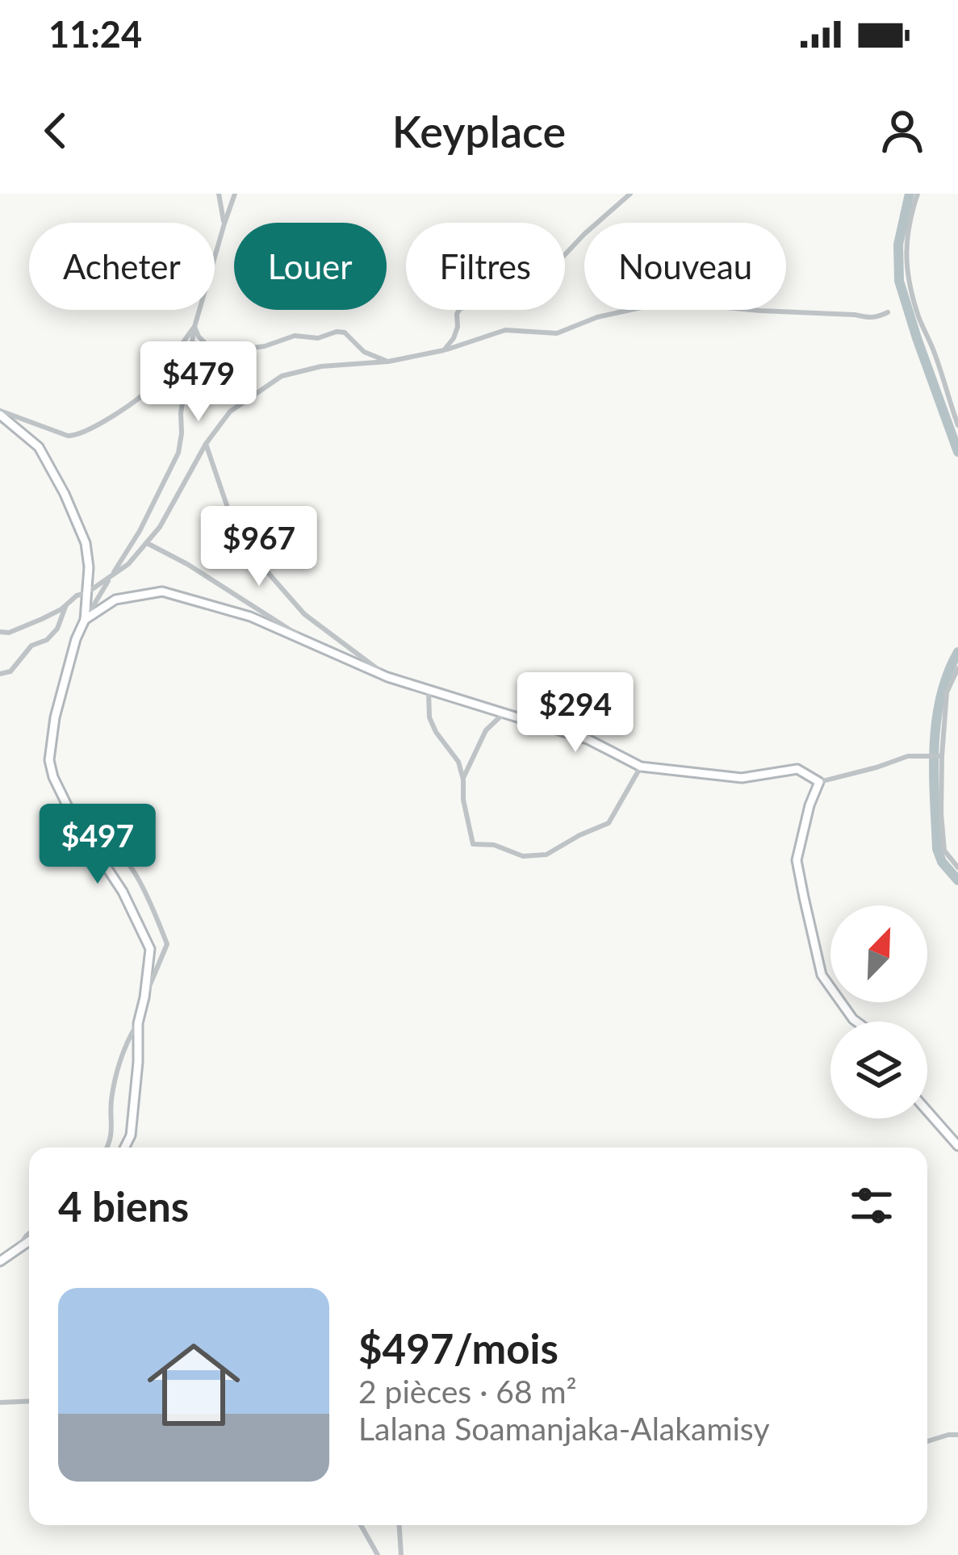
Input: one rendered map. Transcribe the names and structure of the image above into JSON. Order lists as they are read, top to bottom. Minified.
{"north":"top right","page":{"status":"11:24","header":"Keyplace","chip":["Acheter","Louer","Filtres","Nouveau"],"price":["$479","$967","$294","$497"],"heading":"4 biens","list":[{"name":"$497/mois","note":"2 pièces · 68 m² · Lalana Soamanjaka-Alakamisy"}]}}
